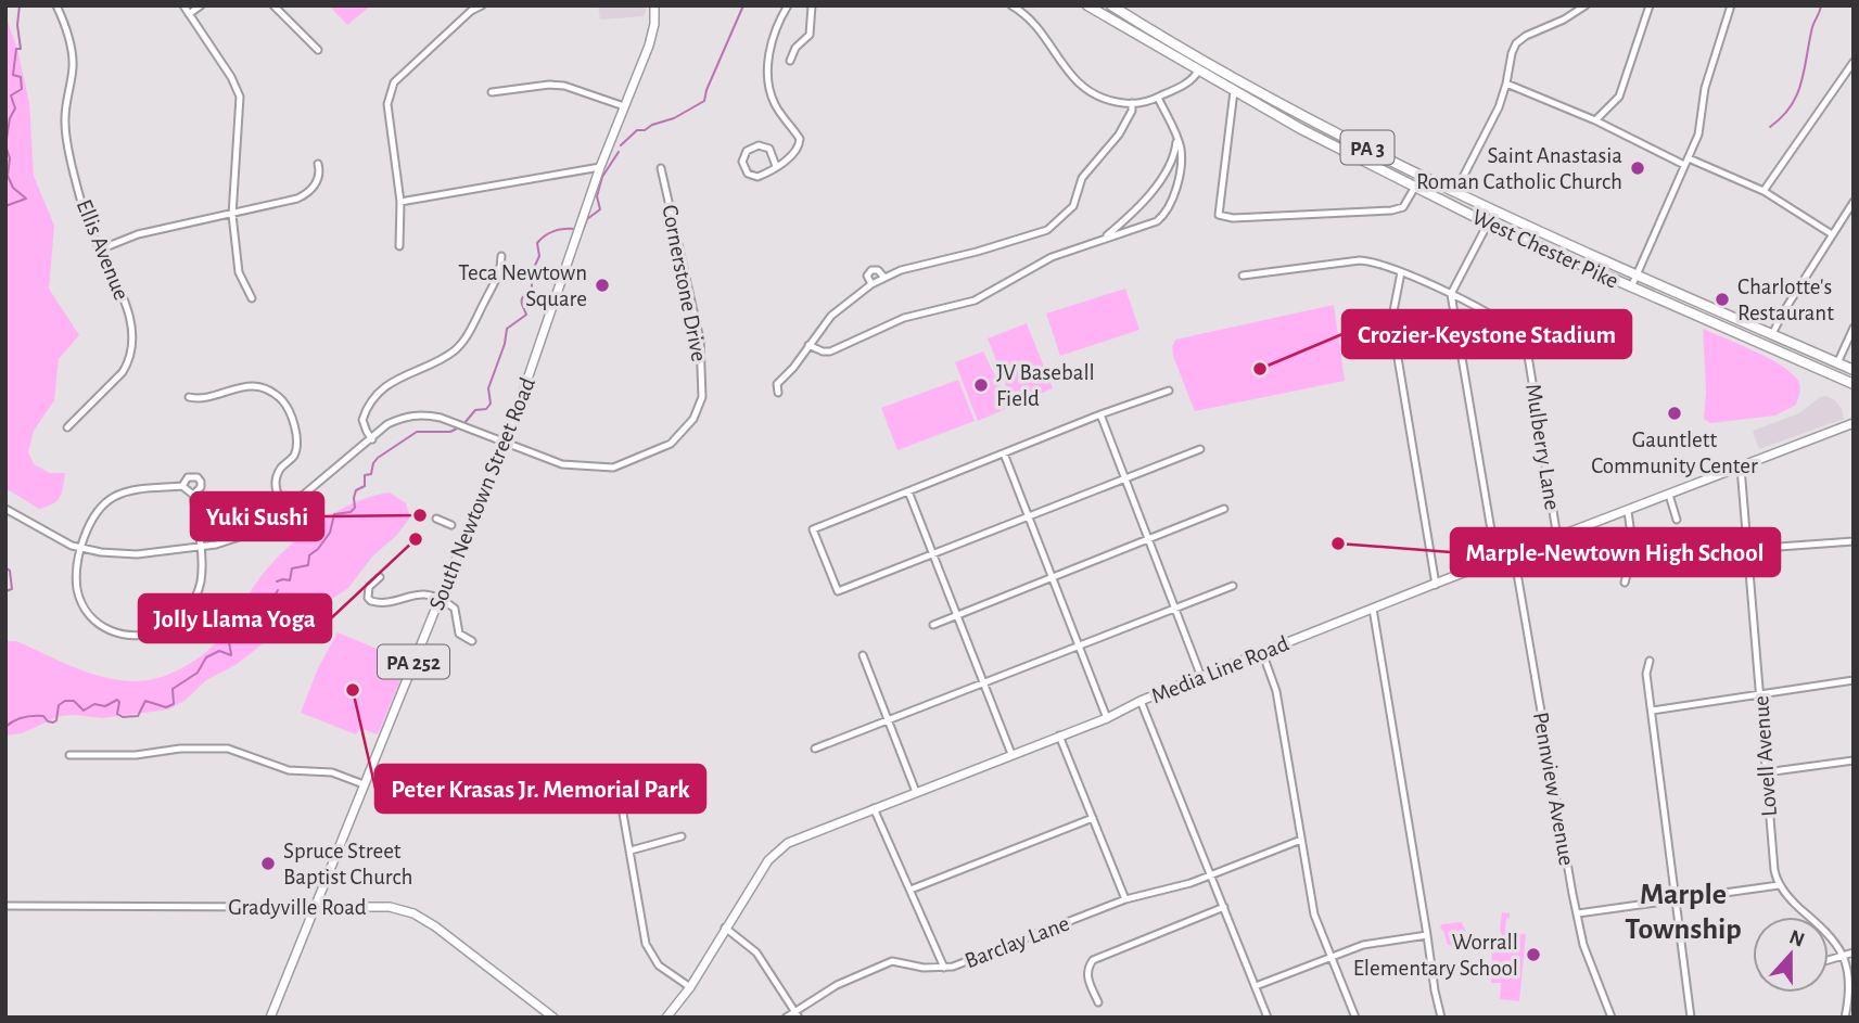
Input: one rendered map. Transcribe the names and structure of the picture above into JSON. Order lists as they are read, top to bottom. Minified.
{"streets":{"highway":["PA 3","West Chester Pike"],"main road":["South Newtown Street Road","PA 252","Media Line Road","Gradyville Road"],"street":["Ellis Avenue","Cornerstone Drive","Mulberry Lane","Lovell Avenue","Pennview Avenue","Barclay Lane"]},"crossings":[["Cornerstone Drive","South Newtown Street Road"],["Mulberry Lane","Media Line Road"],["South Newtown Street Road","Gradyville Road"],["Media Line Road","Lovell Avenue"],["Media Line Road","Pennview Avenue"]],"districts":["Marple Township"],"places":["Saint Anastasia Roman Catholic Church","Teca Newtown Square","Charlotte's Restaurant","Crozier-Keystone Stadium","JV Baseball Field","Gauntlett Community Center","Yuki Sushi","Jolly Llama Yoga","Marple-Newtown High School","Peter Krasas Jr. Memorial Park","Spruce Street Baptist Church","Worrall Elementary School"],"north":"top"}
